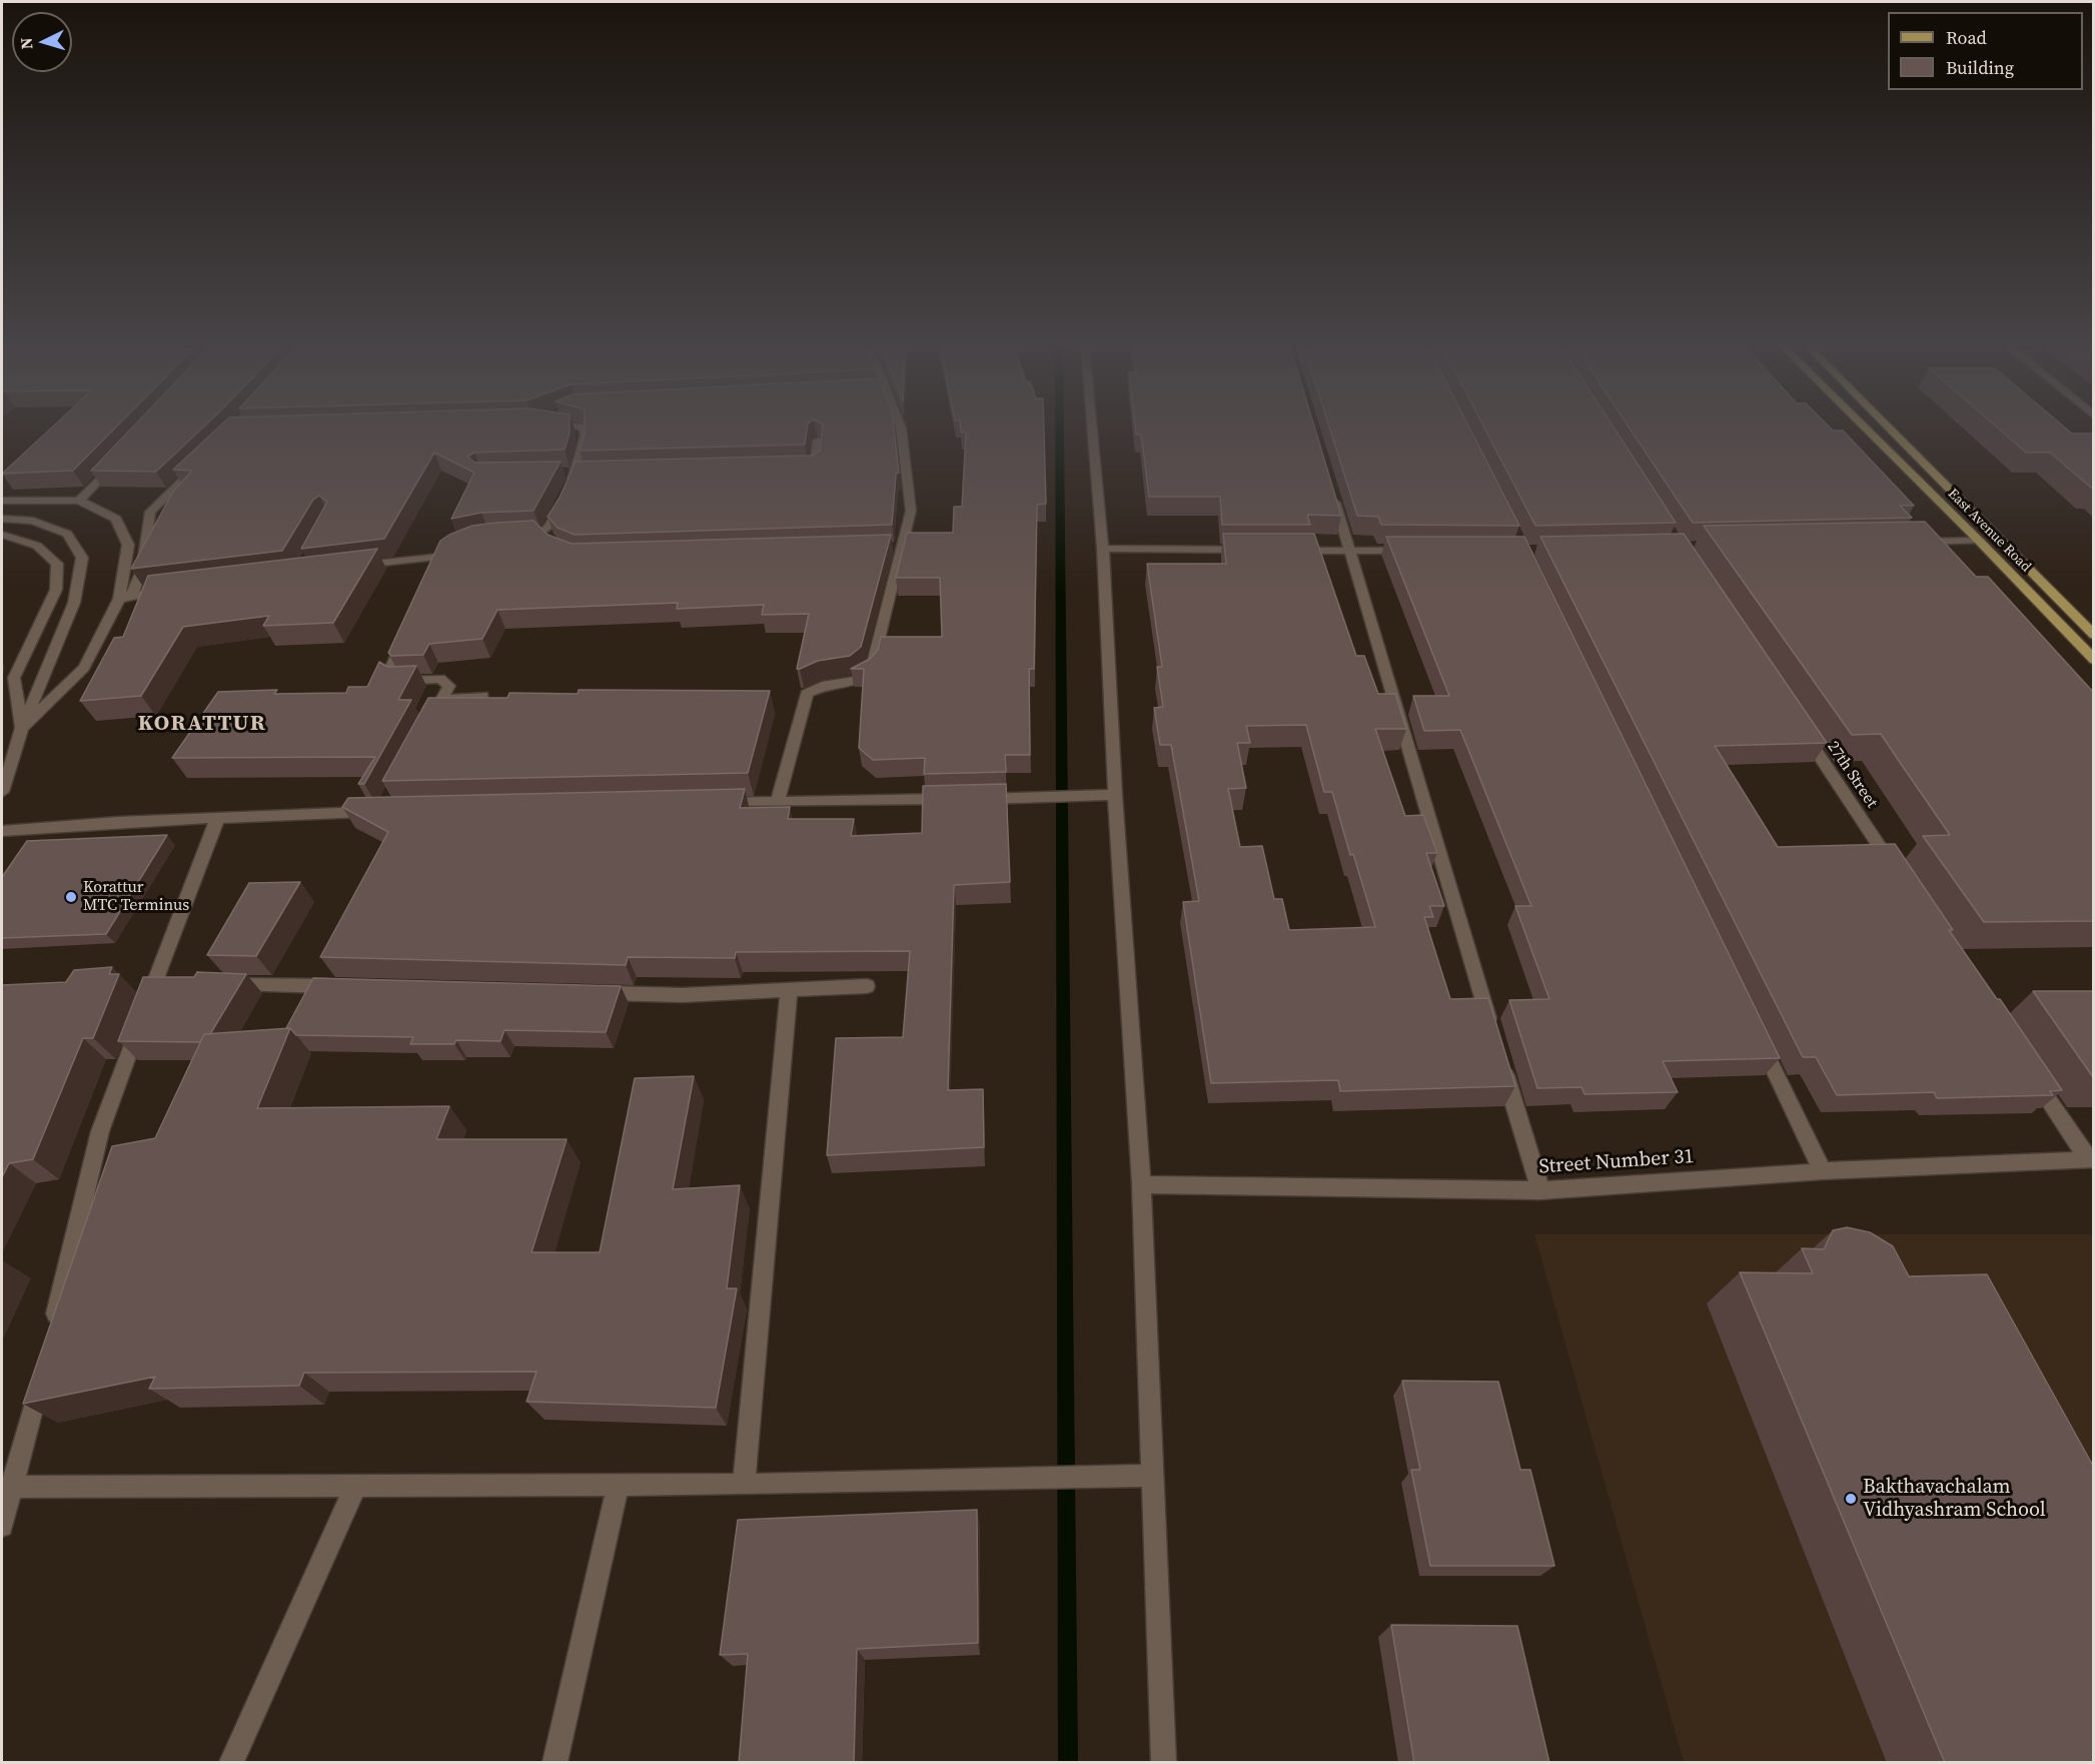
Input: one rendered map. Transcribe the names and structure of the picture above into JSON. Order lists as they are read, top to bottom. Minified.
{"streets":{"main road":["East Avenue Road"],"street":["27th Street","Street Number 31"]},"districts":["KORATTUR"],"places":["Korattur MTC Terminus","Bakthavachalam Vidhyashram School"],"legend":["Road","Building"],"north":"left"}
